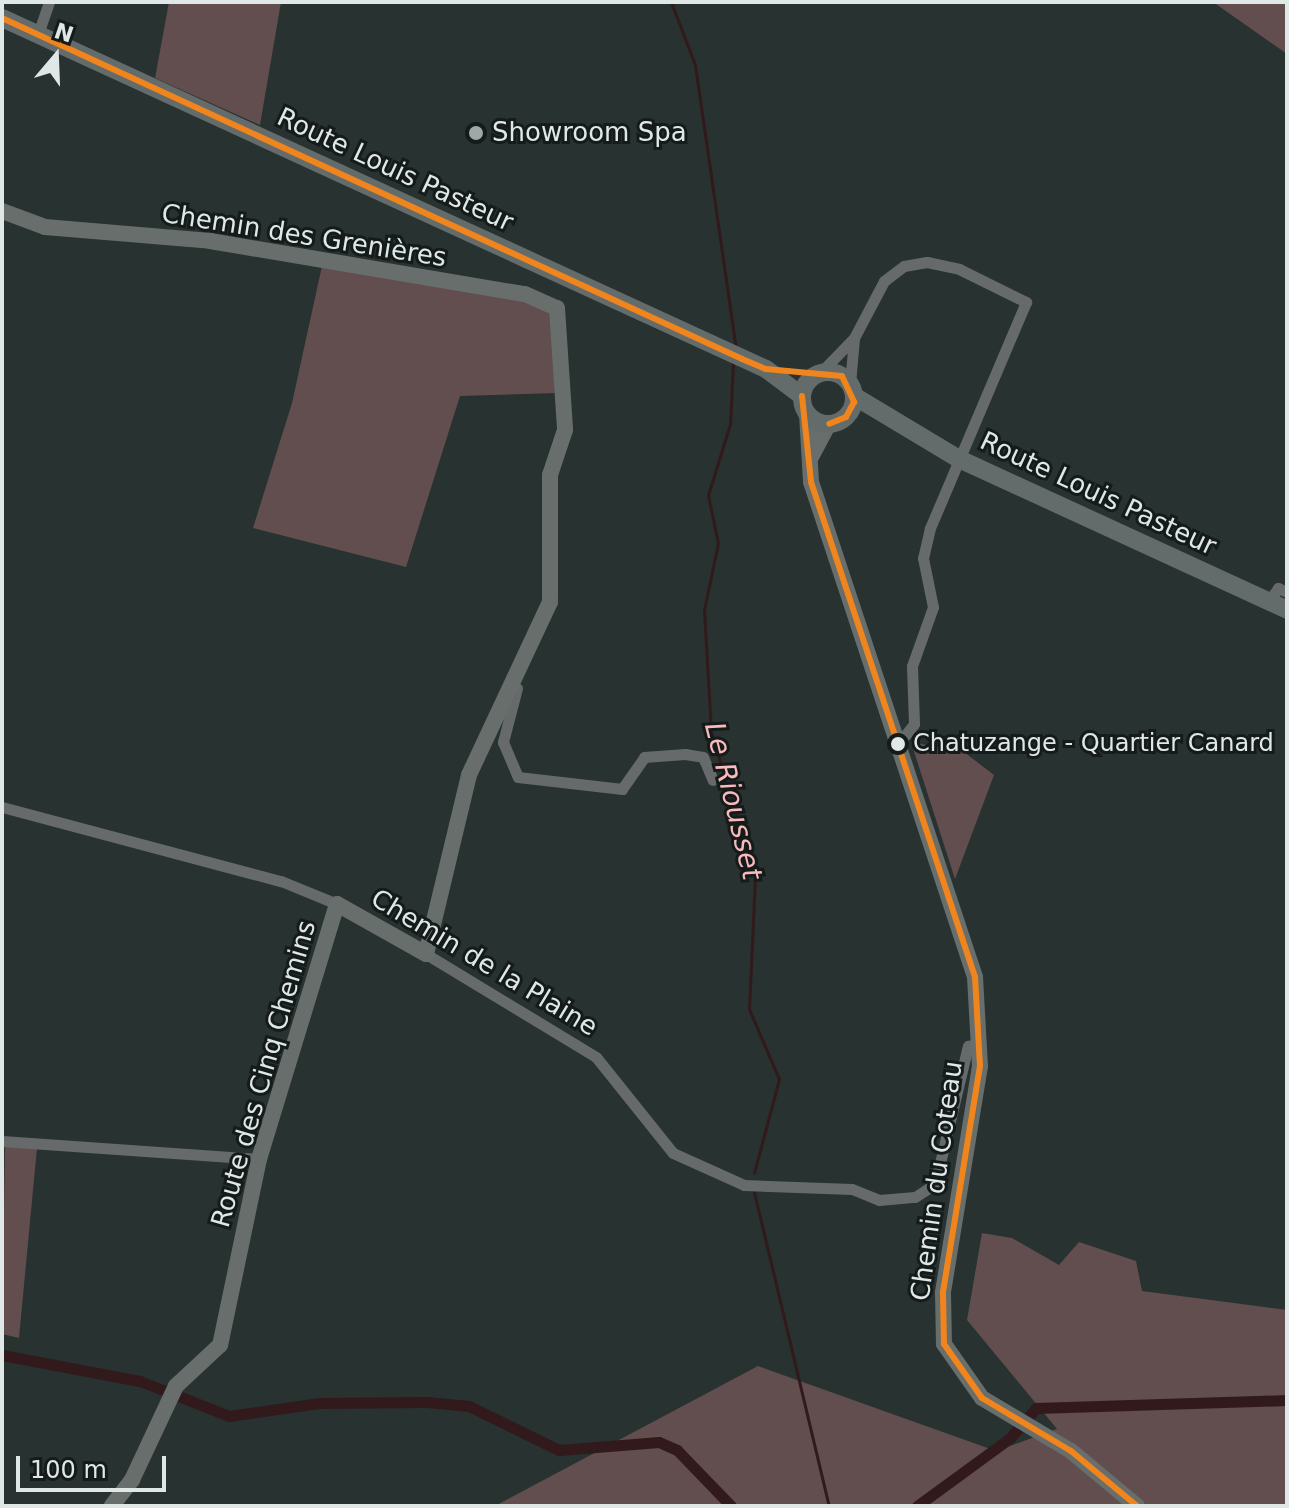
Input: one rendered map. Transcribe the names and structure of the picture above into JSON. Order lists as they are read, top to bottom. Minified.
{"streets":{"main road":["Route Louis Pasteur"],"street":["Chemin des Grenières","Chemin de la Plaine","Route des Cinq Chemins","Chemin du Coteau"]},"crossings":[["Route Louis Pasteur","Chemin du Coteau"],["Chemin de la Plaine","Route des Cinq Chemins"],["Chemin de la Plaine","Chemin du Coteau"]],"water":["Le Riousset"],"places":["Showroom Spa","Chatuzange - Quartier Canard"],"scale_bar":"100 m","north":"top"}
